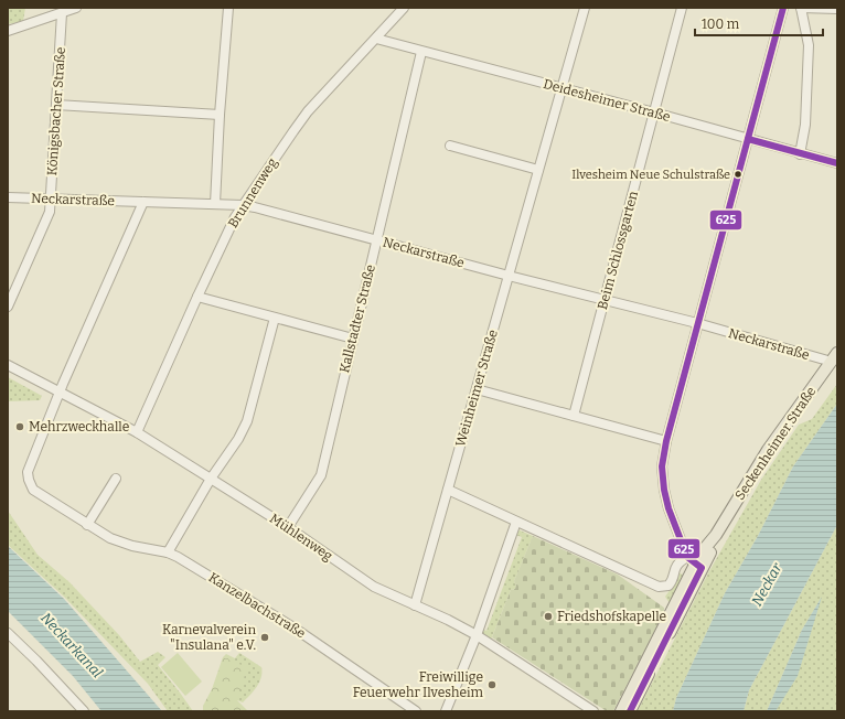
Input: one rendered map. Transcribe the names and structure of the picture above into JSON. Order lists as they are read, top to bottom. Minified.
{"streets":{"main road":["Seckenheimer Straße"],"street":["Deidesheimer Straße","Königsbacher Straße","Brunnenweg","Neckarstraße","Beim Schlossgarten","Kallstadter Straße","Weinheimer Straße","Mühlenweg","Kanzelbachstraße"]},"crossings":[["Deidesheimer Straße","Brunnenweg"],["Deidesheimer Straße","Beim Schlossgarten"],["Deidesheimer Straße","Kallstadter Straße"],["Deidesheimer Straße","Weinheimer Straße"],["Königsbacher Straße","Neckarstraße"],["Brunnenweg","Neckarstraße"],["Brunnenweg","Mühlenweg"],["Neckarstraße","Beim Schlossgarten"],["Neckarstraße","Kallstadter Straße"],["Neckarstraße","Weinheimer Straße"],["Neckarstraße","Seckenheimer Straße"],["Neckarstraße","Kanzelbachstraße"],["Kallstadter Straße","Mühlenweg"],["Weinheimer Straße","Mühlenweg"],["Mühlenweg","Kanzelbachstraße"]],"water":["Neckar","Neckarkanal"],"places":["Ilvesheim Neue Schulstraße","Mehrzweckhalle","Friedshofskapelle","Karnevalverein \"Insulana\" e.V.","Freiwillige Feuerwehr Ilvesheim"],"lines":["transit line 625"],"scale_bar":"100 m"}
